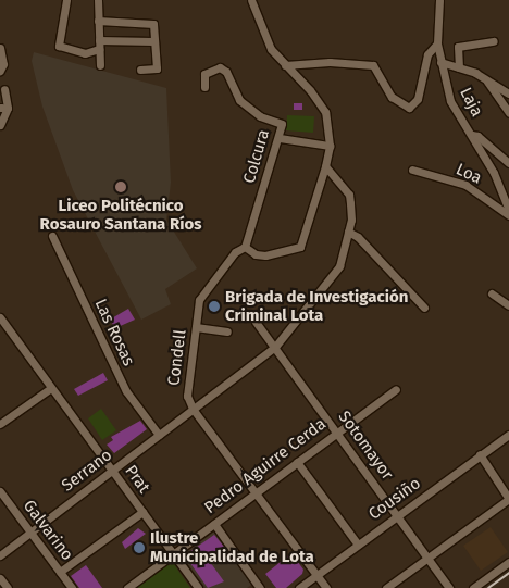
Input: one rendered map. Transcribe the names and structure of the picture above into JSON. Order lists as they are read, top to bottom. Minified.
{"streets":{"street":["Laja","Colcura","Loa","Las Rosas","Condell","Sotomayor","Pedro Aguirre Cerda","Serrano","Prat","Cousiño","Galvarino"]},"crossings":[["Colcura","Condell"],["Las Rosas","Serrano"],["Condell","Pedro Aguirre Cerda"],["Condell","Serrano"],["Condell","Cousiño"],["Sotomayor","Pedro Aguirre Cerda"],["Sotomayor","Serrano"],["Sotomayor","Cousiño"],["Pedro Aguirre Cerda","Prat"],["Serrano","Prat"],["Serrano","Galvarino"]],"places":["Liceo Politécnico Rosauro Santana Ríos","Brigada de Investigación Criminal Lota","Ilustre Municipalidad de Lota"]}
